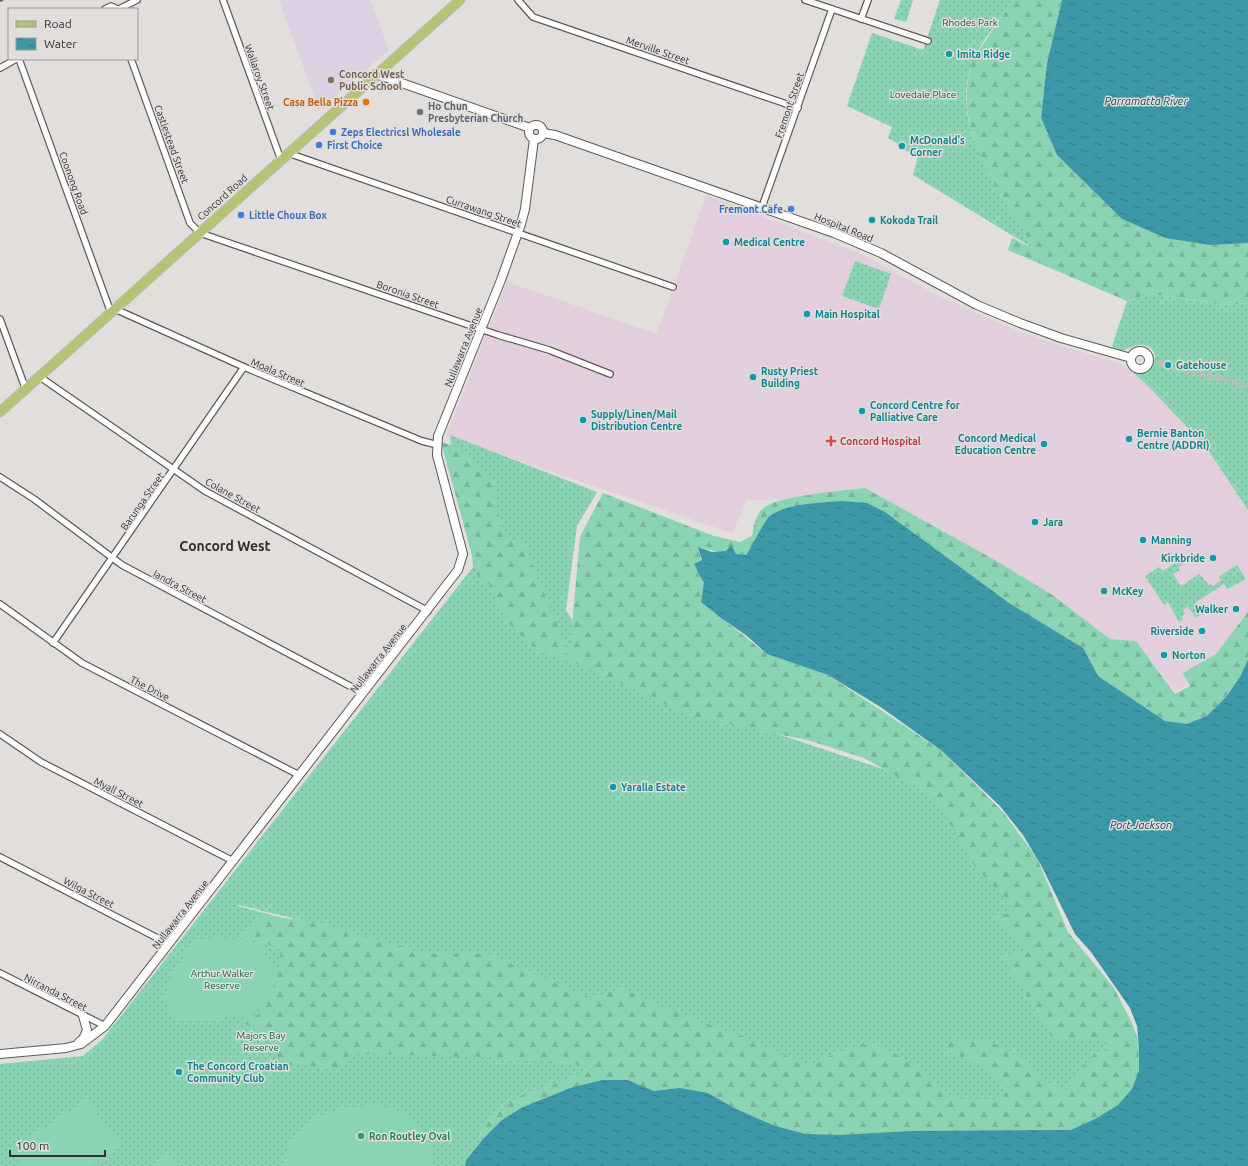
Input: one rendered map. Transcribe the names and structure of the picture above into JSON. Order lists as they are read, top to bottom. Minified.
{"streets":{"main road":["Concord Road","Hospital Road","Nullawarra Avenue"],"street":["Merville Street","Wallaroy Street","Fremont Street","Castlestead Street","Coonong Road","Currawang Street","Boronia Street","Moala Street","Colane Street","Barunga Street","Iandra Street","The Drive","Myall Street","Wilga Street","Nirranda Street"]},"crossings":[["Merville Street","Fremont Street"],["Wallaroy Street","Concord Road"],["Fremont Street","Hospital Road"],["Castlestead Street","Concord Road"],["Castlestead Street","Boronia Street"],["Coonong Road","Concord Road"],["Coonong Road","Moala Street"],["Concord Road","Currawang Street"],["Concord Road","Boronia Street"],["Concord Road","Moala Street"],["Concord Road","Colane Street"],["Currawang Street","Nullawarra Avenue"],["Hospital Road","Nullawarra Avenue"],["Boronia Street","Nullawarra Avenue"],["Nullawarra Avenue","Moala Street"],["Nullawarra Avenue","Colane Street"],["Nullawarra Avenue","Iandra Street"],["Nullawarra Avenue","The Drive"],["Nullawarra Avenue","Myall Street"],["Nullawarra Avenue","Wilga Street"],["Nullawarra Avenue","Nirranda Street"],["Moala Street","Barunga Street"],["Colane Street","Barunga Street"],["Barunga Street","Iandra Street"],["Barunga Street","The Drive"]],"districts":["Concord West"],"water":["Parramatta River","Port Jackson"],"parks":["Rhodes Park","Lovedale Place","Arthur Walker Reserve","Majors Bay Reserve"],"places":{"other":["Imita Ridge","Concord West Public School","Casa Bella Pizza","Ho Chun Presbyterian Church","Zeps Electricsl Wholesale","First Choice","McDonald's Corner","Fremont Cafe","Little Choux Box","Kokoda Trail","Medical Centre","Main Hospital","Gatehouse","Rusty Priest Building","Concord Centre for Palliative Care","Supply/Linen/Mail Distribution Centre","Bernie Banton Centre (ADDRI)","Concord Medical Education Centre","Jara","Manning","Kirkbride","McKey","Walker","Riverside","Norton","Yaralla Estate","The Concord Croatian Community Club","Ron Routley Oval"],"health":["Concord Hospital"]},"legend":["Road","Water"],"scale_bar":"100 m"}
